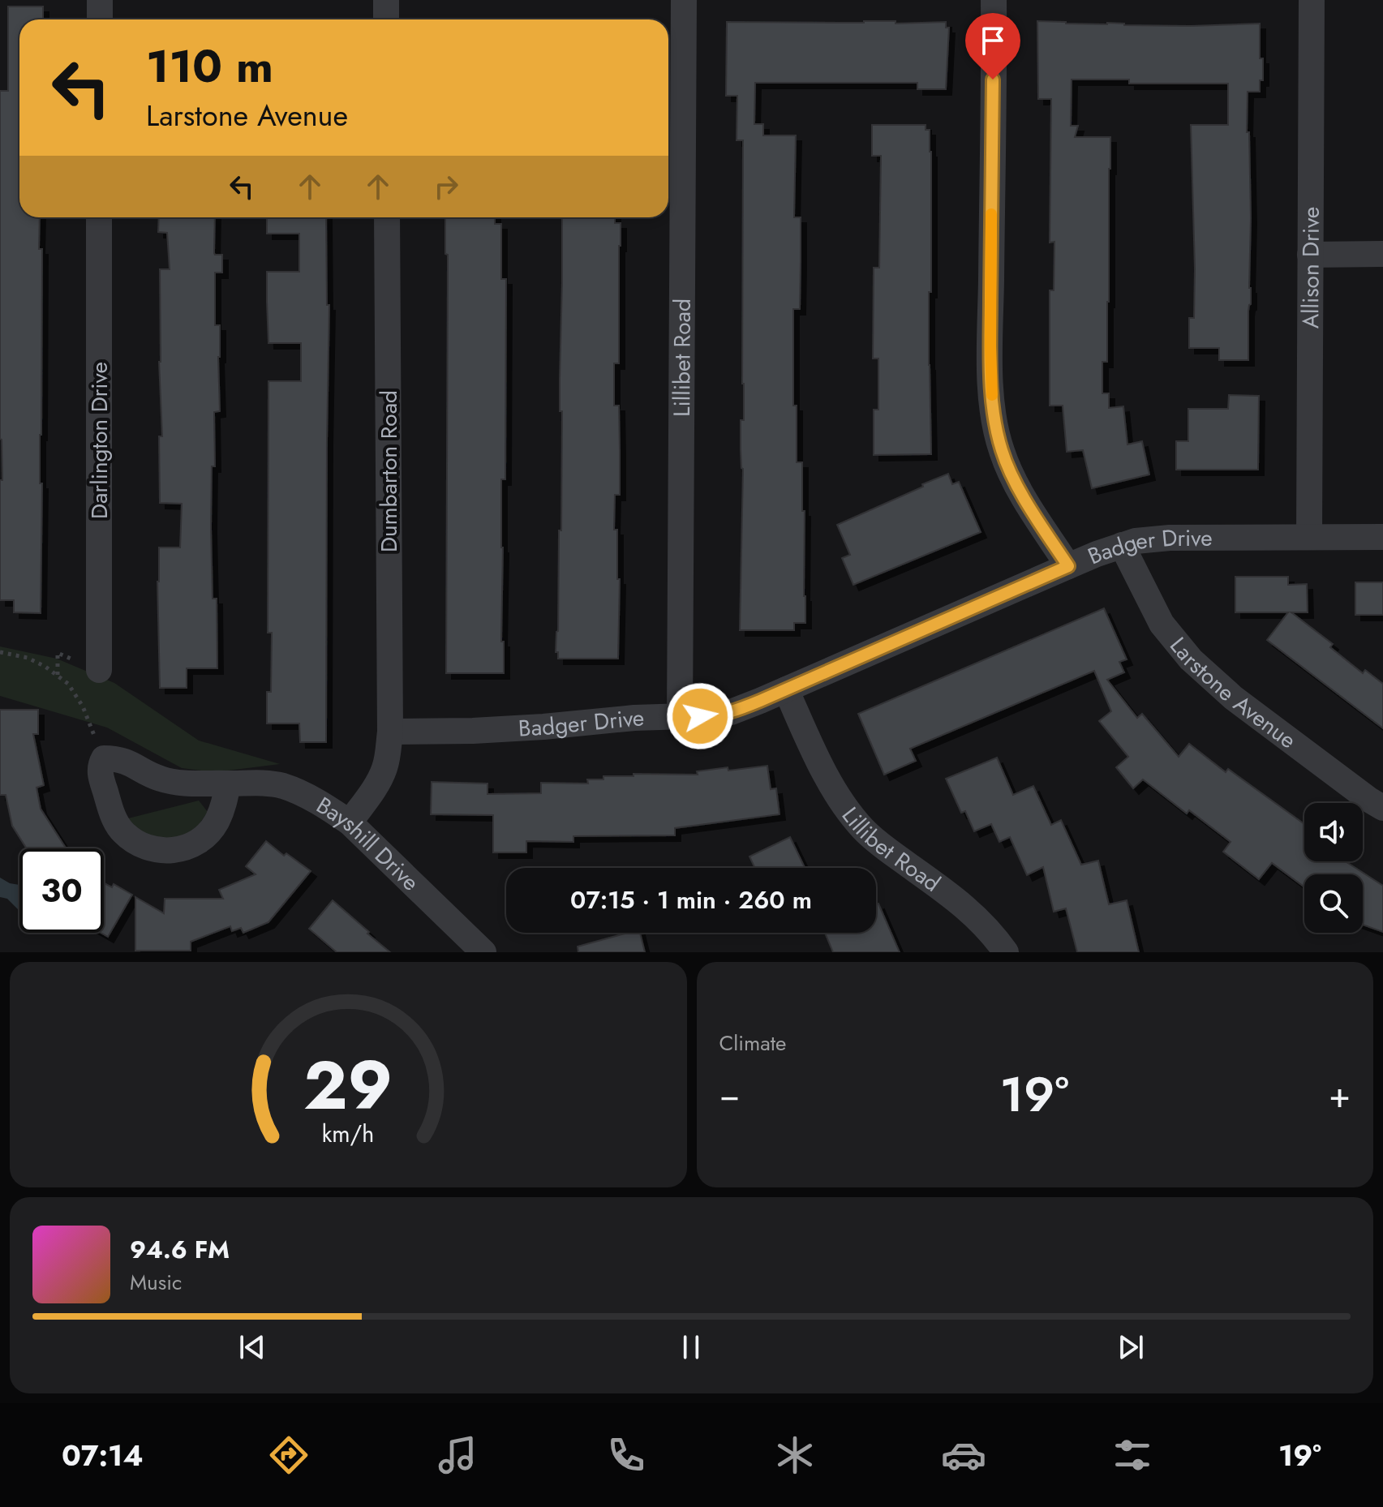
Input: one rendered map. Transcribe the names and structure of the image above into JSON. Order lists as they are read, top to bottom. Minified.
{"streets":{"street":["Allison Drive","Lillibet Road","Darlington Drive","Dumbarton Road","Badger Drive","Larstone Avenue","Bayshill Drive"]},"crossings":[["Allison Drive","Badger Drive"],["Lillibet Road","Badger Drive"],["Dumbarton Road","Badger Drive"],["Badger Drive","Larstone Avenue"]],"page":{"turn":["110 m","Larstone Avenue"],"limit":"30","trip":"07:15 · 1 min · 260 m","tile":"Climate","heat":["−","19°","+"],"song":["94.6 FM","Music"],"tabs":["07:14","19°"],"gauge":["29","km/h"]}}
